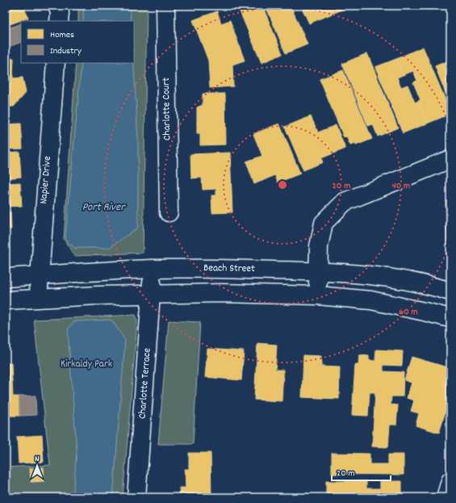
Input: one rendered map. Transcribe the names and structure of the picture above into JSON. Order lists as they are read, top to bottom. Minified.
{"streets":{"street":["Charlotte Court","Napier Drive","Beach Street","Charlotte Terrace"]},"crossings":[["Napier Drive","Beach Street"],["Beach Street","Charlotte Terrace"]],"water":["Port River"],"parks":["Kirkaldy Park"],"legend":["Homes","Industry"],"scale_bar":"20 m","north":"top","rings":["20 m","40 m","60 m"]}
